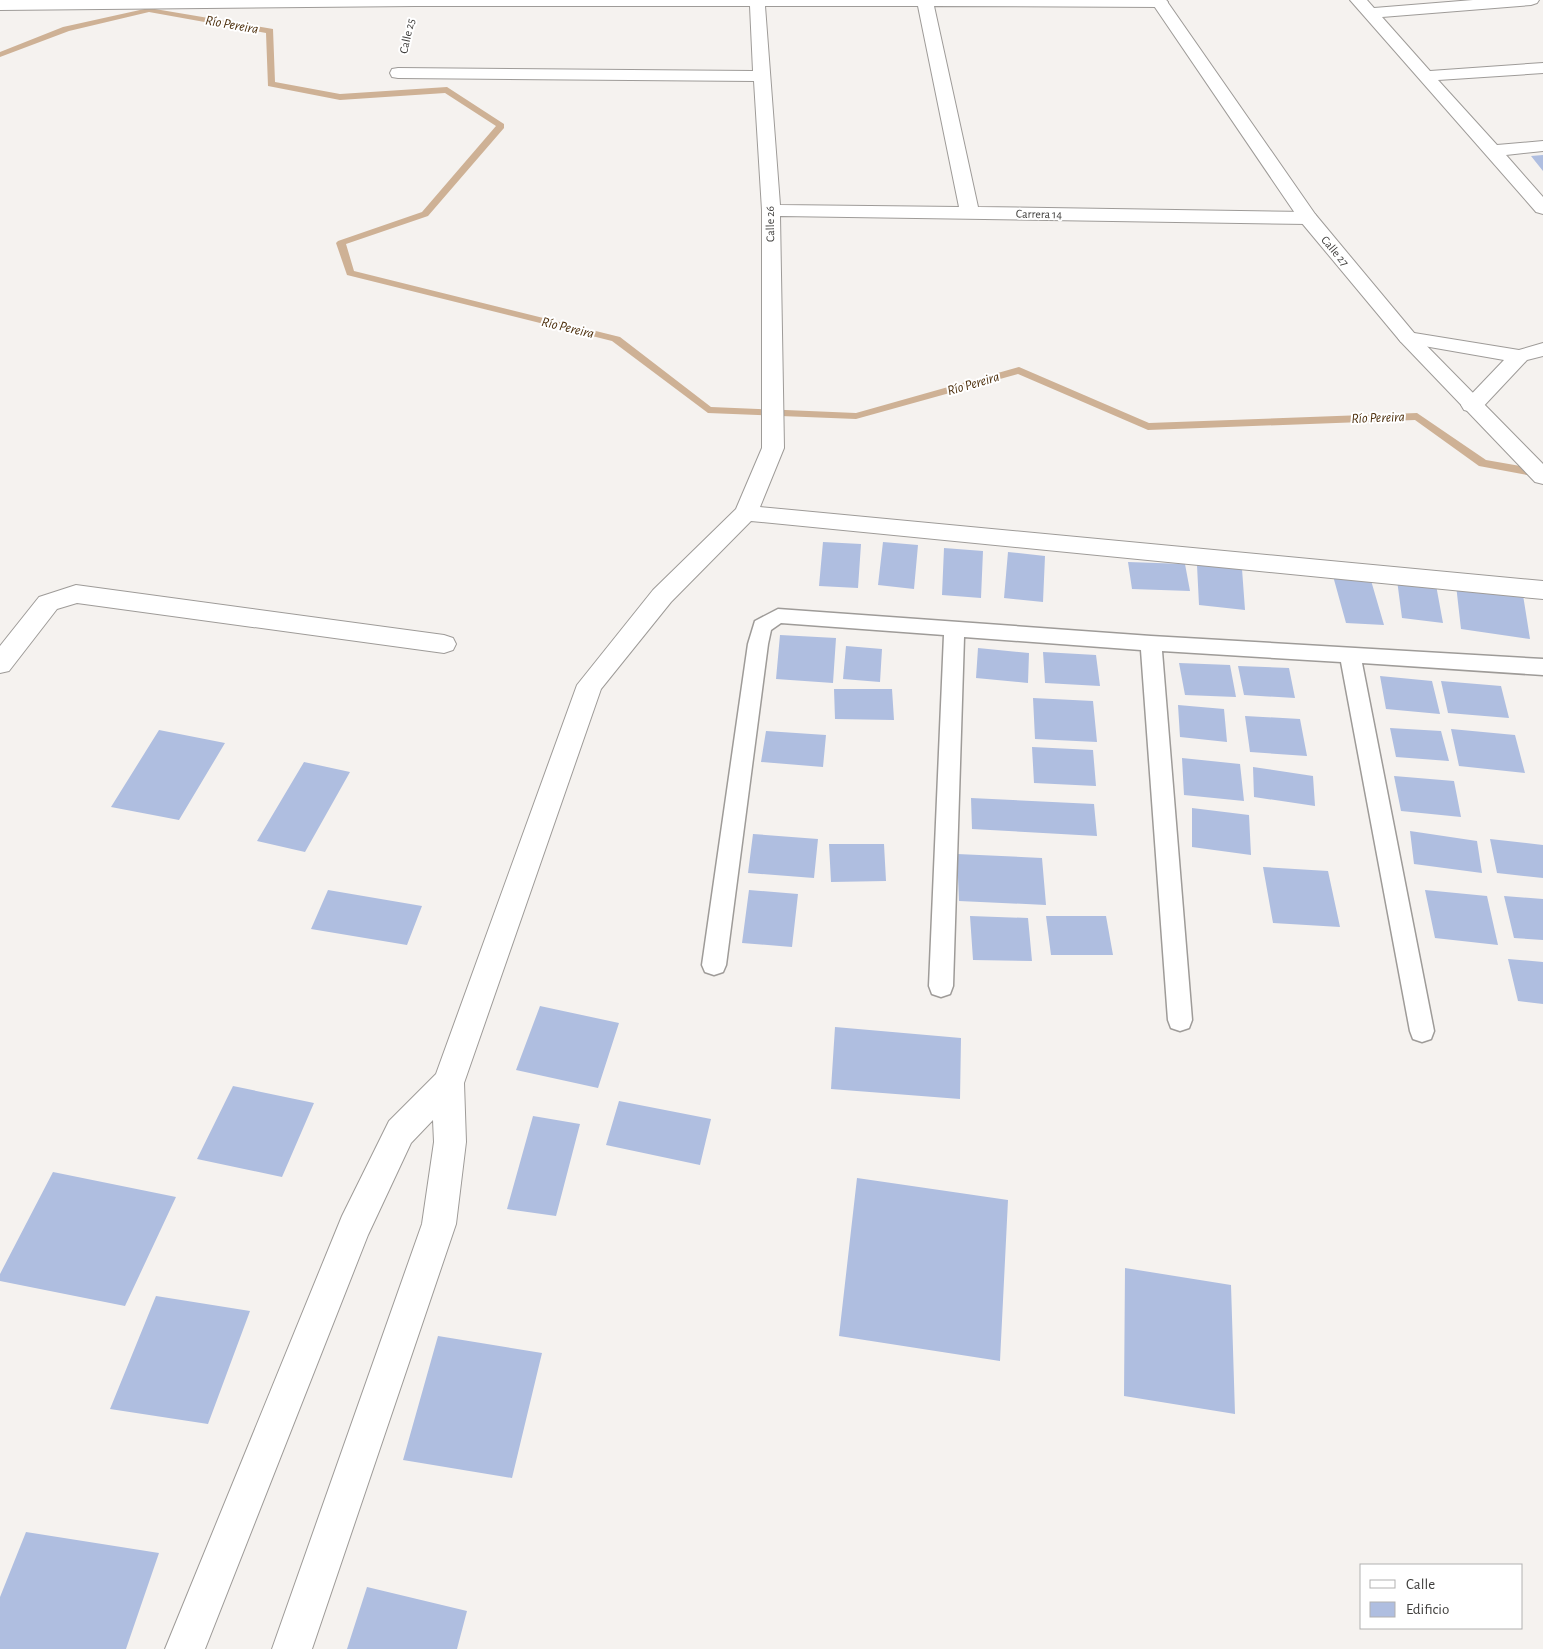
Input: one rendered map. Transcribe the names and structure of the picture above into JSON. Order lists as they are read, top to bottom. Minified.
{"streets":{"street":["Carrera 14","Calle 26","Calle 27"],"path":["Calle 25"]},"crossings":[["Carrera 14","Calle 26"],["Carrera 14","Calle 27"]],"water":["Río Pereira"],"legend":["Calle","Edificio"]}
